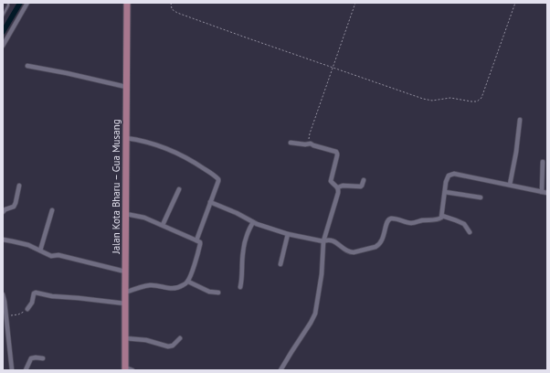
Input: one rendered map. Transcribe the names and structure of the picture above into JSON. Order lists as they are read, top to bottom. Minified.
{"streets":{"main road":["Jalan Kota Bharu – Gua Musang"]}}
